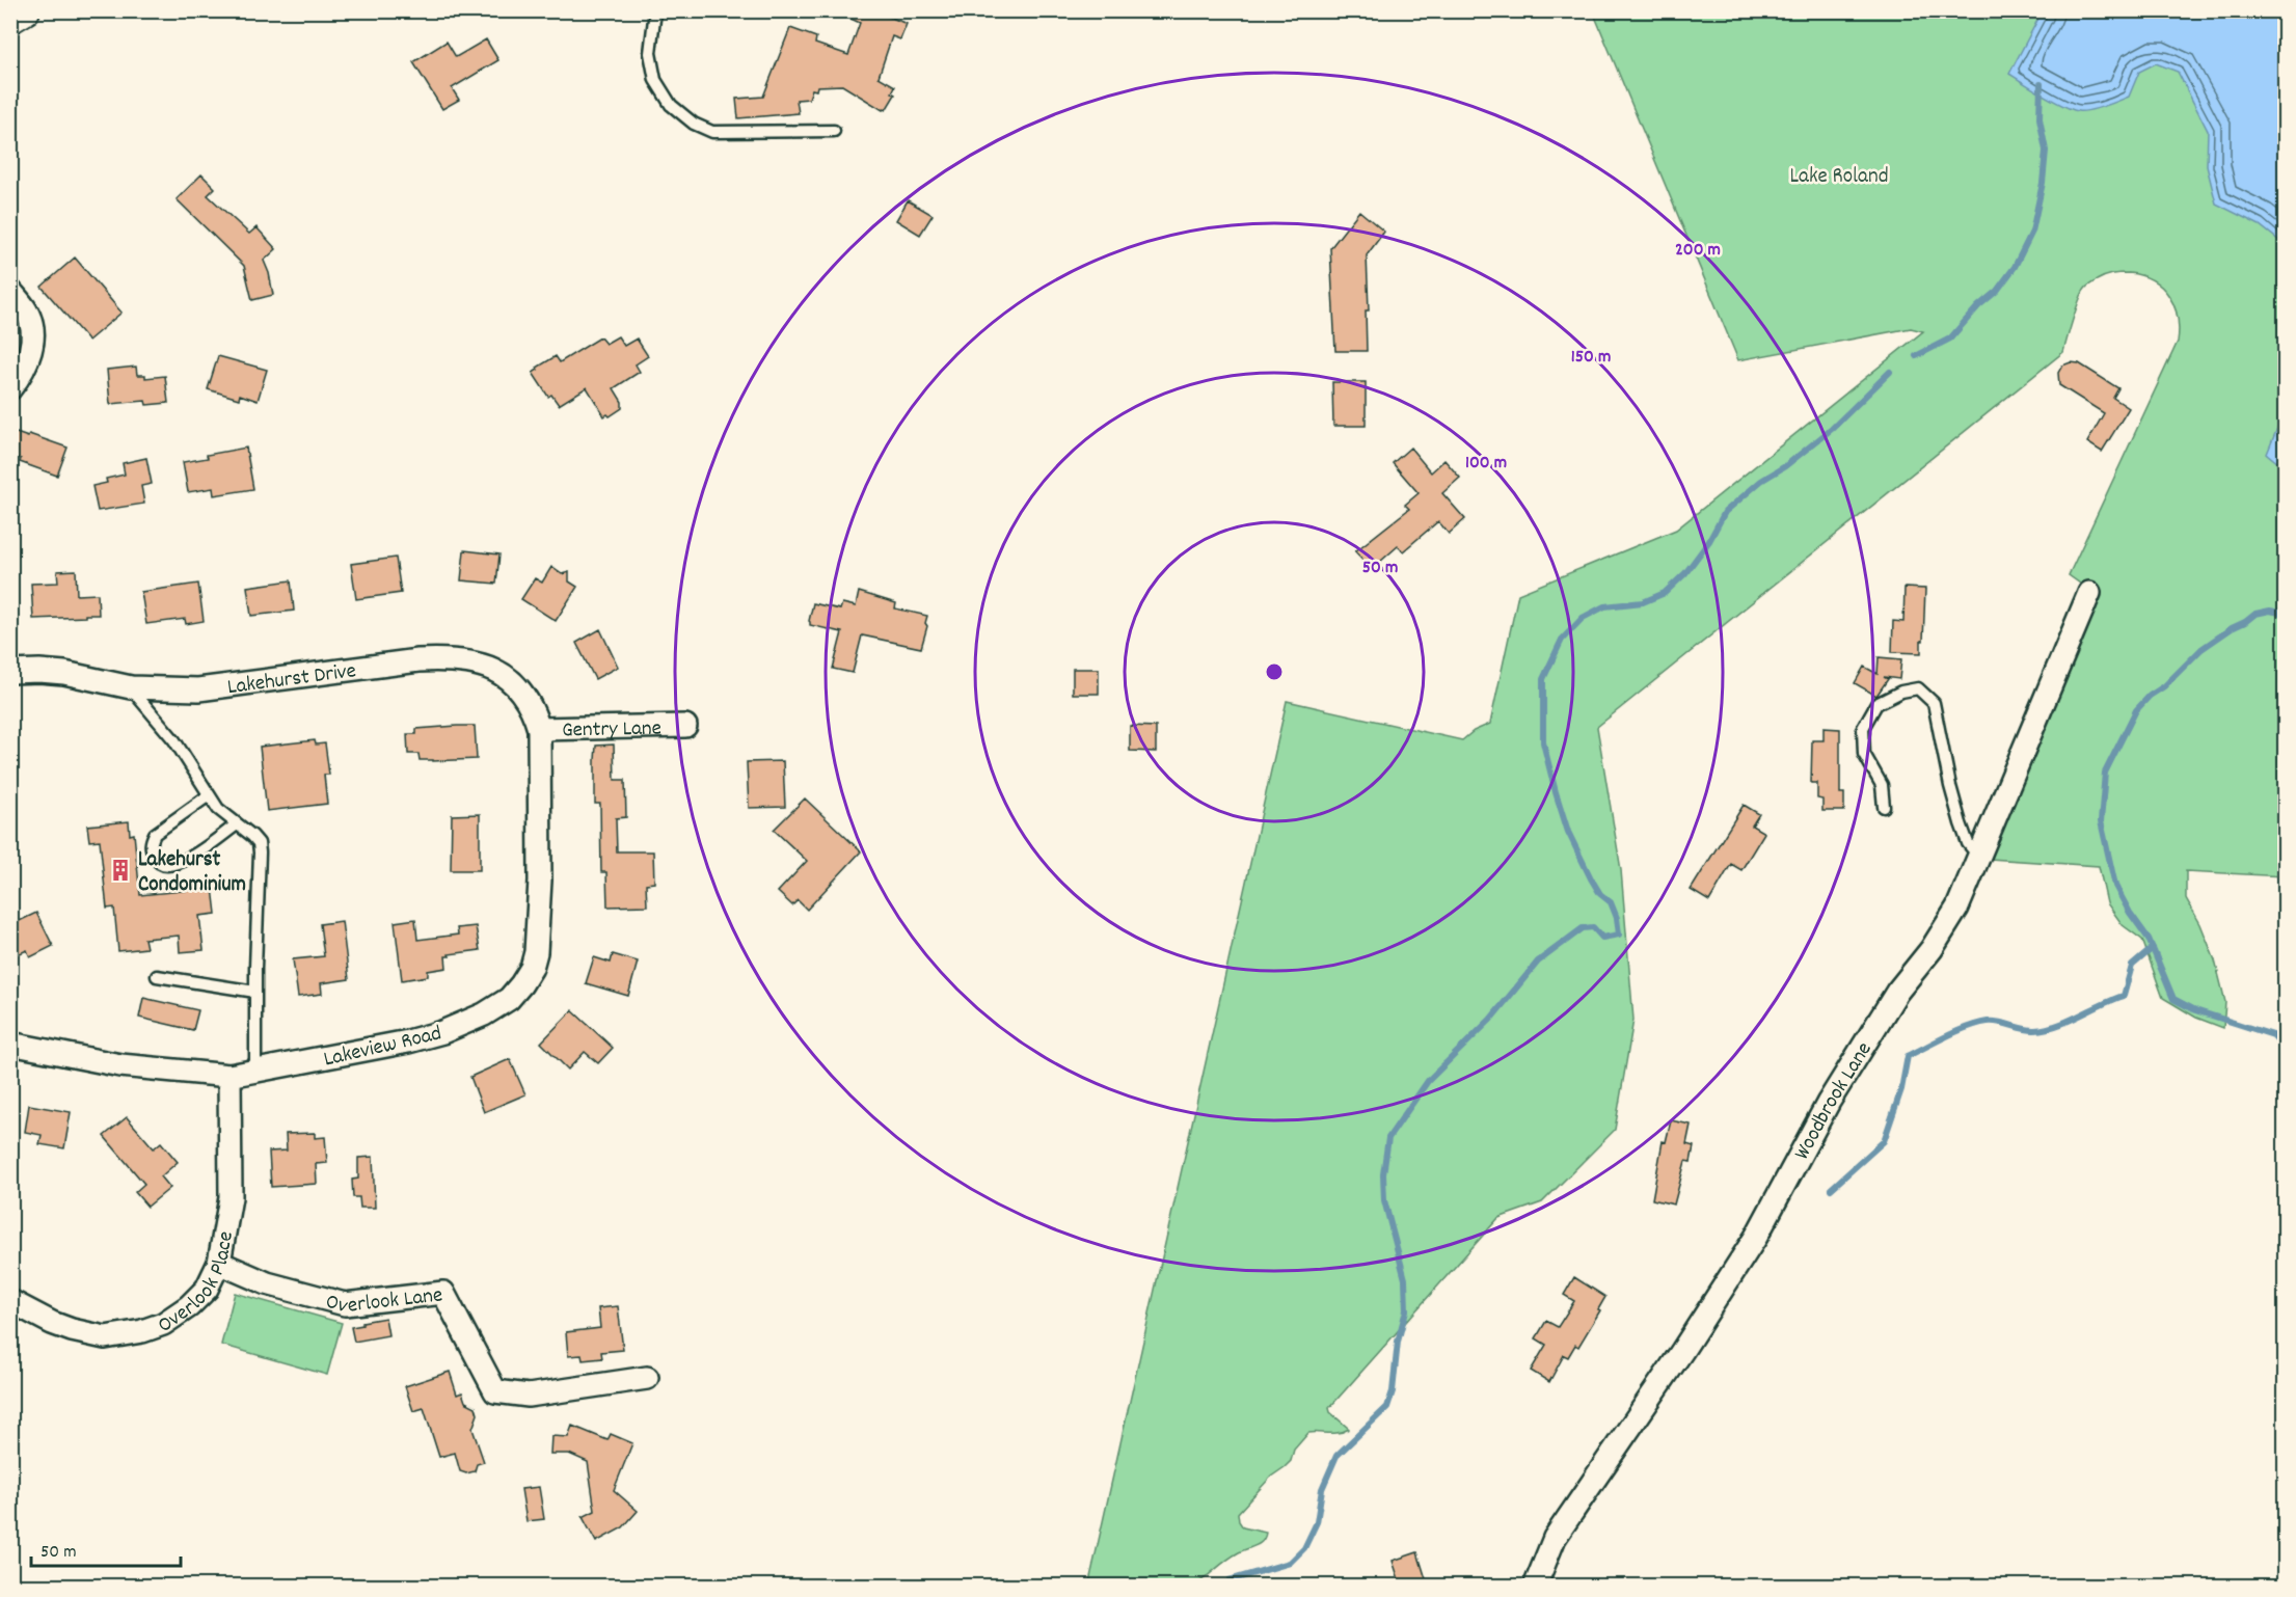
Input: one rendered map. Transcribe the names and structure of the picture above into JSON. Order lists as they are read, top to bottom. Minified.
{"streets":{"street":["Lakehurst Drive","Gentry Lane","Lakeview Road","Woodbrook Lane","Overlook Place","Overlook Lane"]},"crossings":[["Lakehurst Drive","Gentry Lane"],["Lakehurst Drive","Lakeview Road"],["Gentry Lane","Lakeview Road"],["Lakeview Road","Overlook Place"],["Overlook Place","Overlook Lane"]],"parks":["Lake Roland"],"places":{"building":["Lakehurst Condominium"]},"scale_bar":"50 m","rings":["200 m","150 m","100 m","50 m"]}
